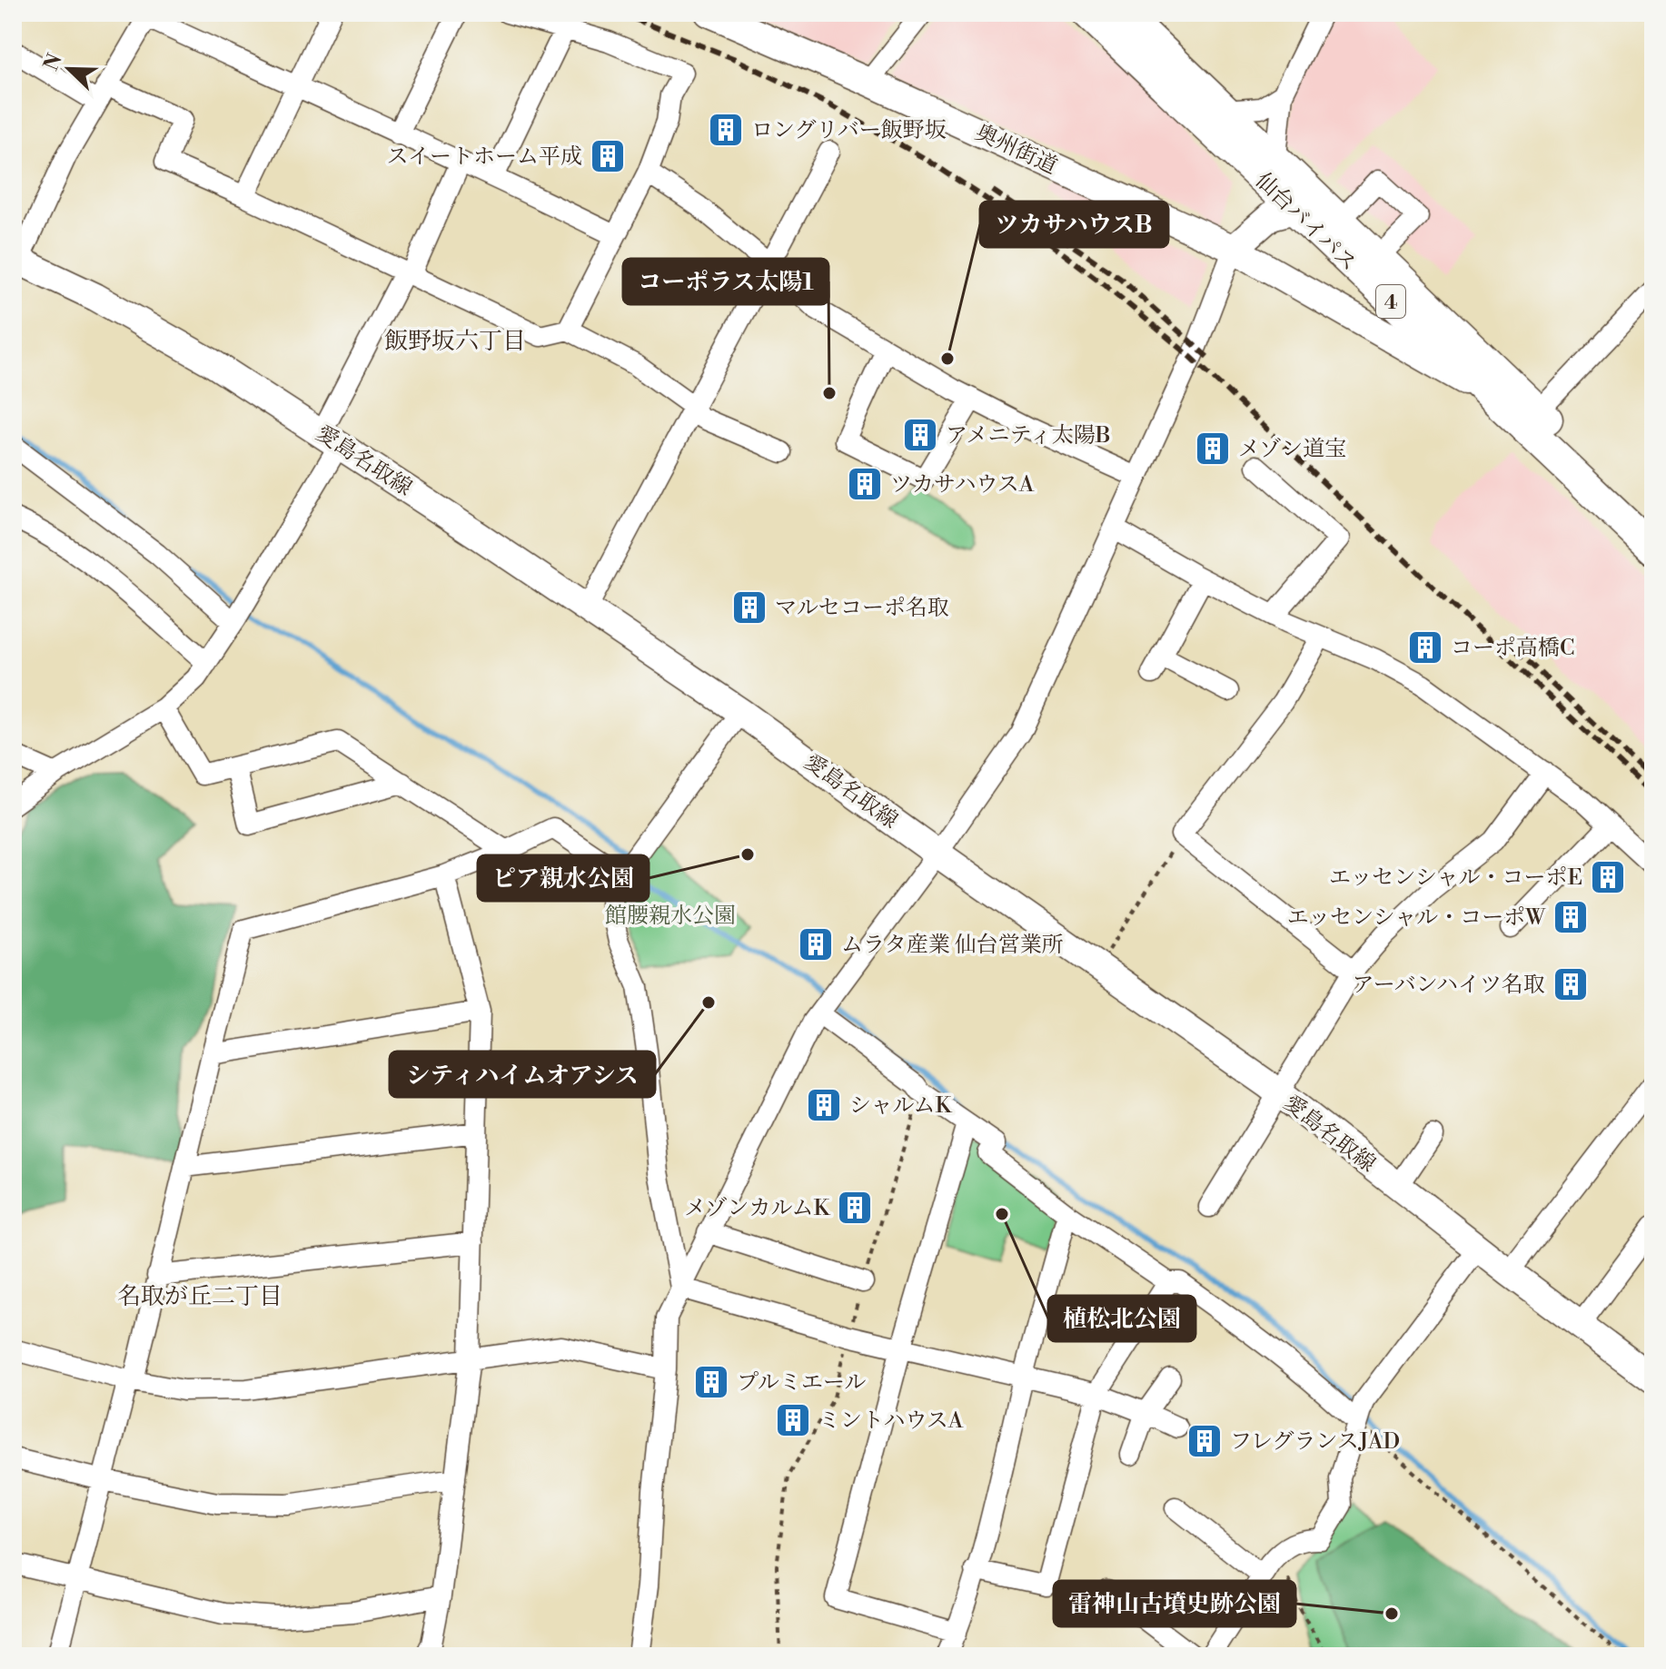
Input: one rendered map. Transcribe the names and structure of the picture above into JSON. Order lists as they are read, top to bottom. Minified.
{"streets":{"highway":["仙台バイパス","4"],"main road":["奥州街道","愛島名取線"]},"crossings":[["奥州街道","仙台バイパス"]],"districts":["飯野坂六丁目","名取が丘二丁目"],"parks":["館腰親水公園"],"places":{"building":["ロングリバー飯野坂","スイートホーム平成","アメニティ太陽B","メゾン道宝","ツカサハウスA","マルセコーポ名取","コーポ高橋C","エッセンシャル・コーポE","エッセンシャル・コーポW","ムラタ産業 仙台営業所","アーバンハイツ名取","シャルムK","メゾンカルムK","プルミエール","ミントハウスA","フレグランスJAD"],"other":["ツカサハウスB","コーポラス太陽1","ピア親水公園","シティハイムオアシス","植松北公園","雷神山古墳史跡公園"]},"north":"top left"}
